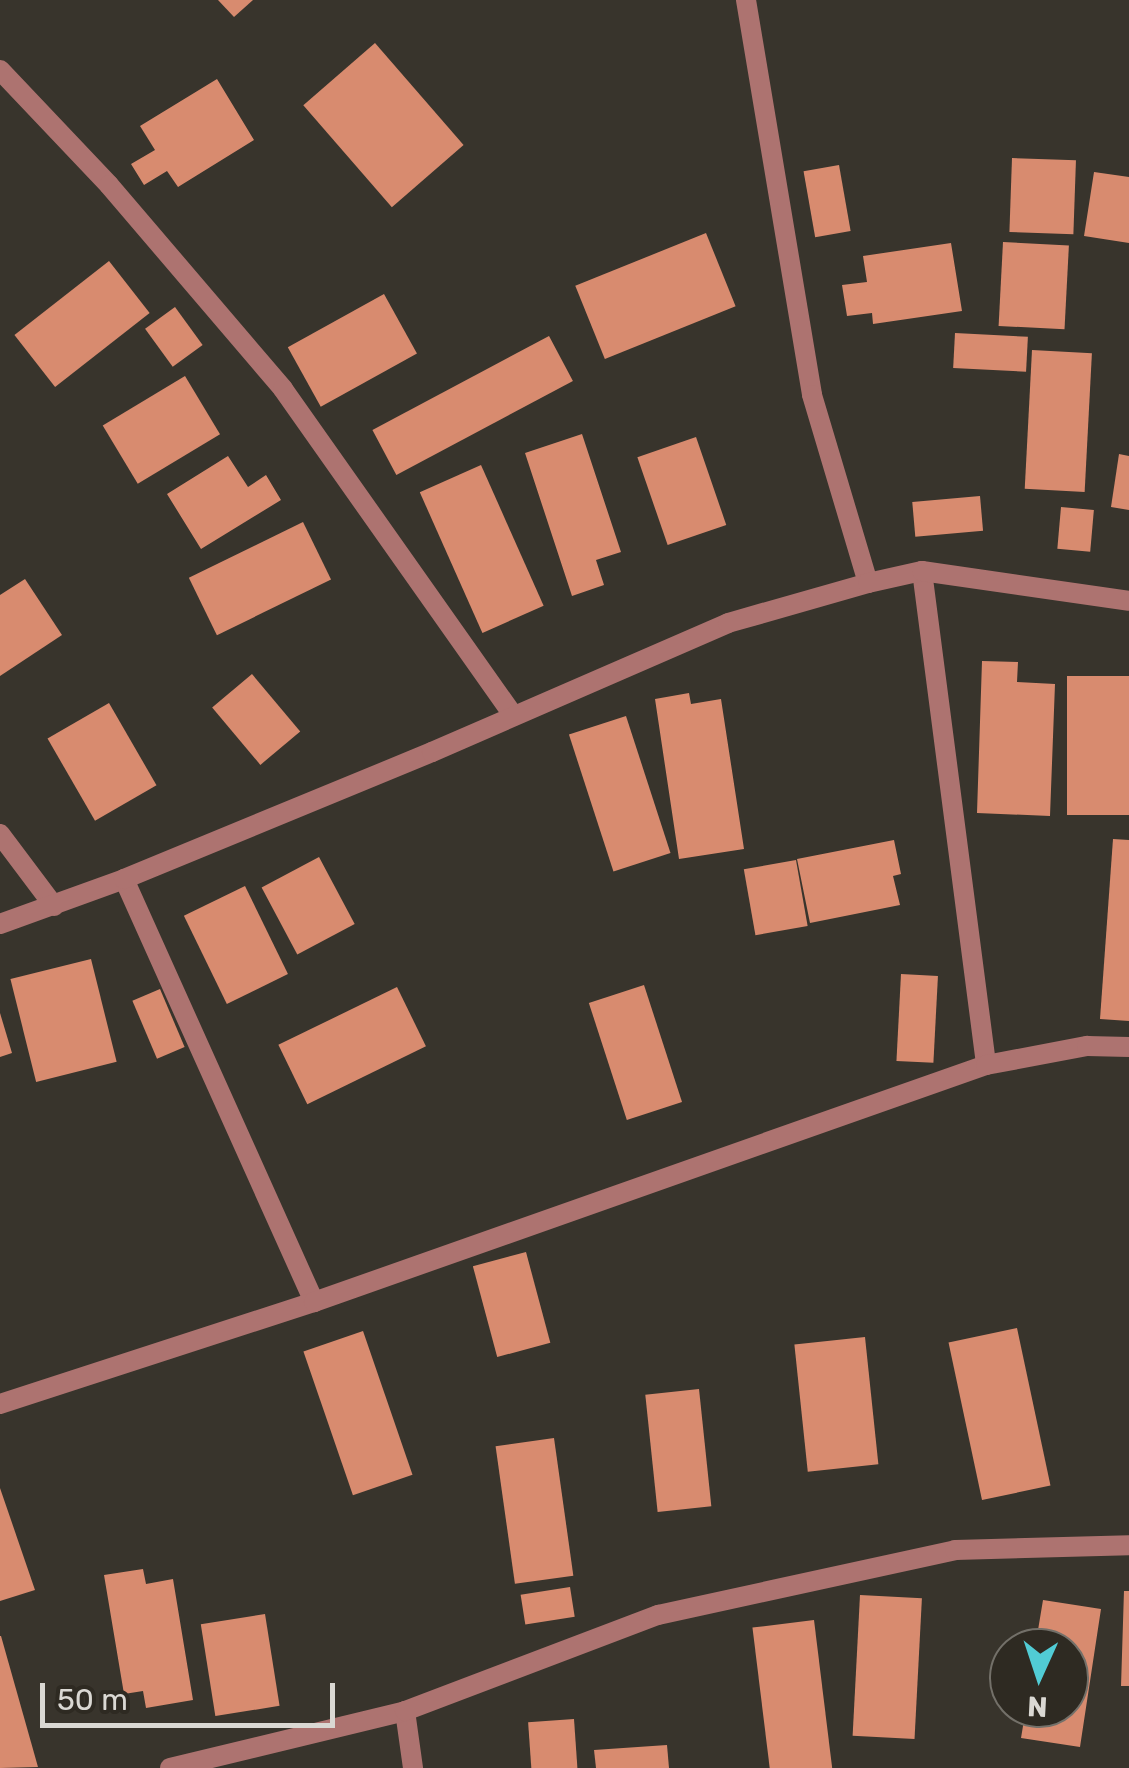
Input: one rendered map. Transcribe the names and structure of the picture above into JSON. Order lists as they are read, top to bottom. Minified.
{"scale_bar":"50 m","north":"bottom"}
